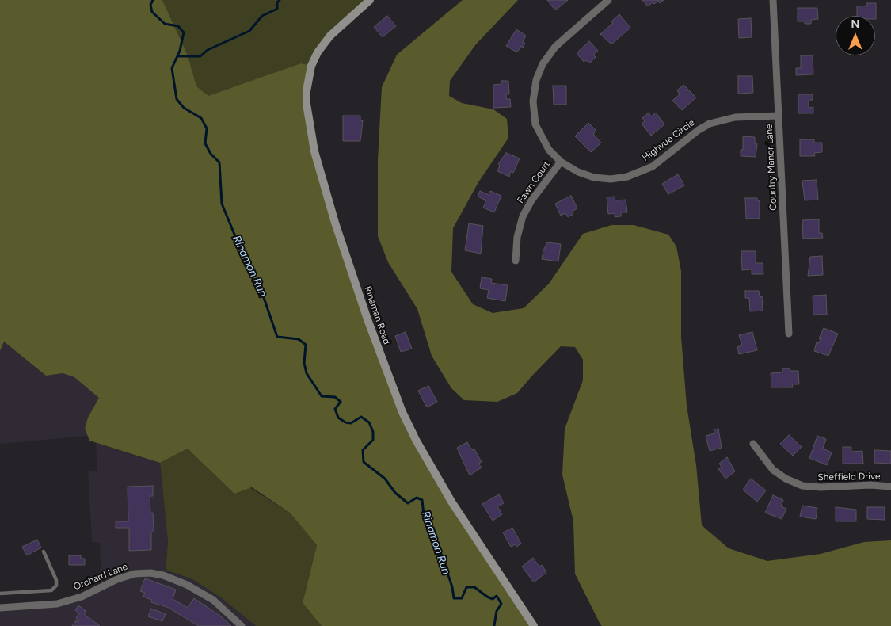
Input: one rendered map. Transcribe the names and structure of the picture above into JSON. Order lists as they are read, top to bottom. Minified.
{"streets":{"street":["Highvue Circle","Country Manor Lane","Fawn Court","Rinaman Road","Sheffield Drive","Orchard Lane"]},"crossings":[["Highvue Circle","Country Manor Lane"],["Highvue Circle","Fawn Court"]],"water":["Rinamon Run"],"north":"top"}
